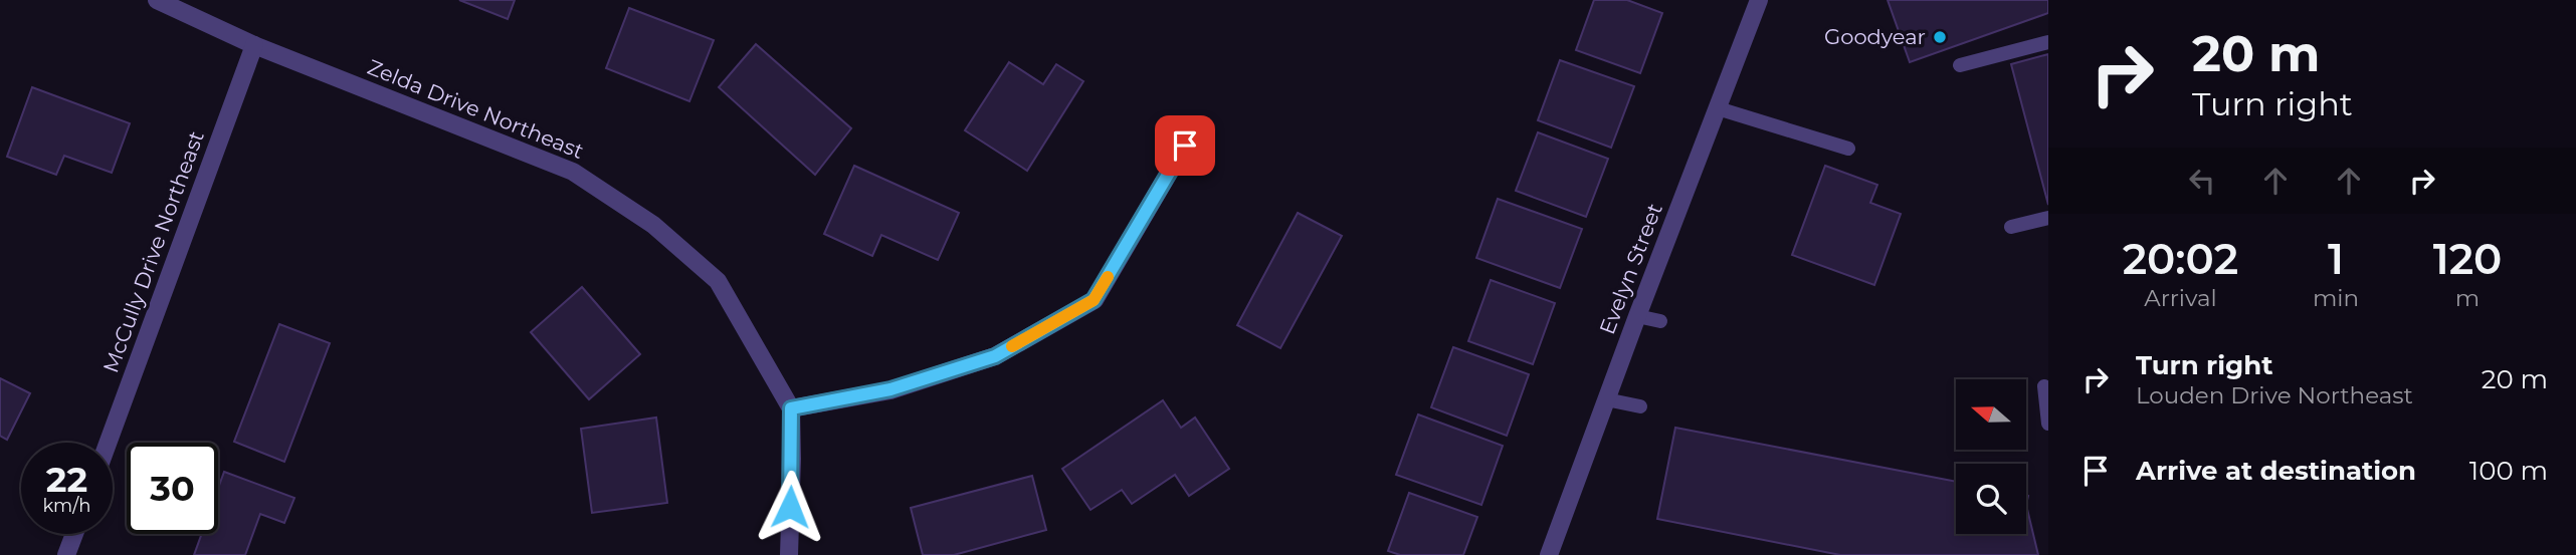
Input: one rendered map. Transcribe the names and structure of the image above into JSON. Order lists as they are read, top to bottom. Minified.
{"streets":{"street":["Zelda Drive Northeast","McCully Drive Northeast","Evelyn Street"]},"crossings":[["Zelda Drive Northeast","McCully Drive Northeast"]],"places":["Goodyear"],"north":"left","page":{"turn":["20 m","Turn right"],"eta":["20:02","Arrival","1","min","120","m"],"list":[{"name":"Turn right","note":"Louden Drive Northeast","value":"20 m"},{"name":"Arrive at destination","value":"100 m"}],"speed":"22 km/h","limit":"30"}}
